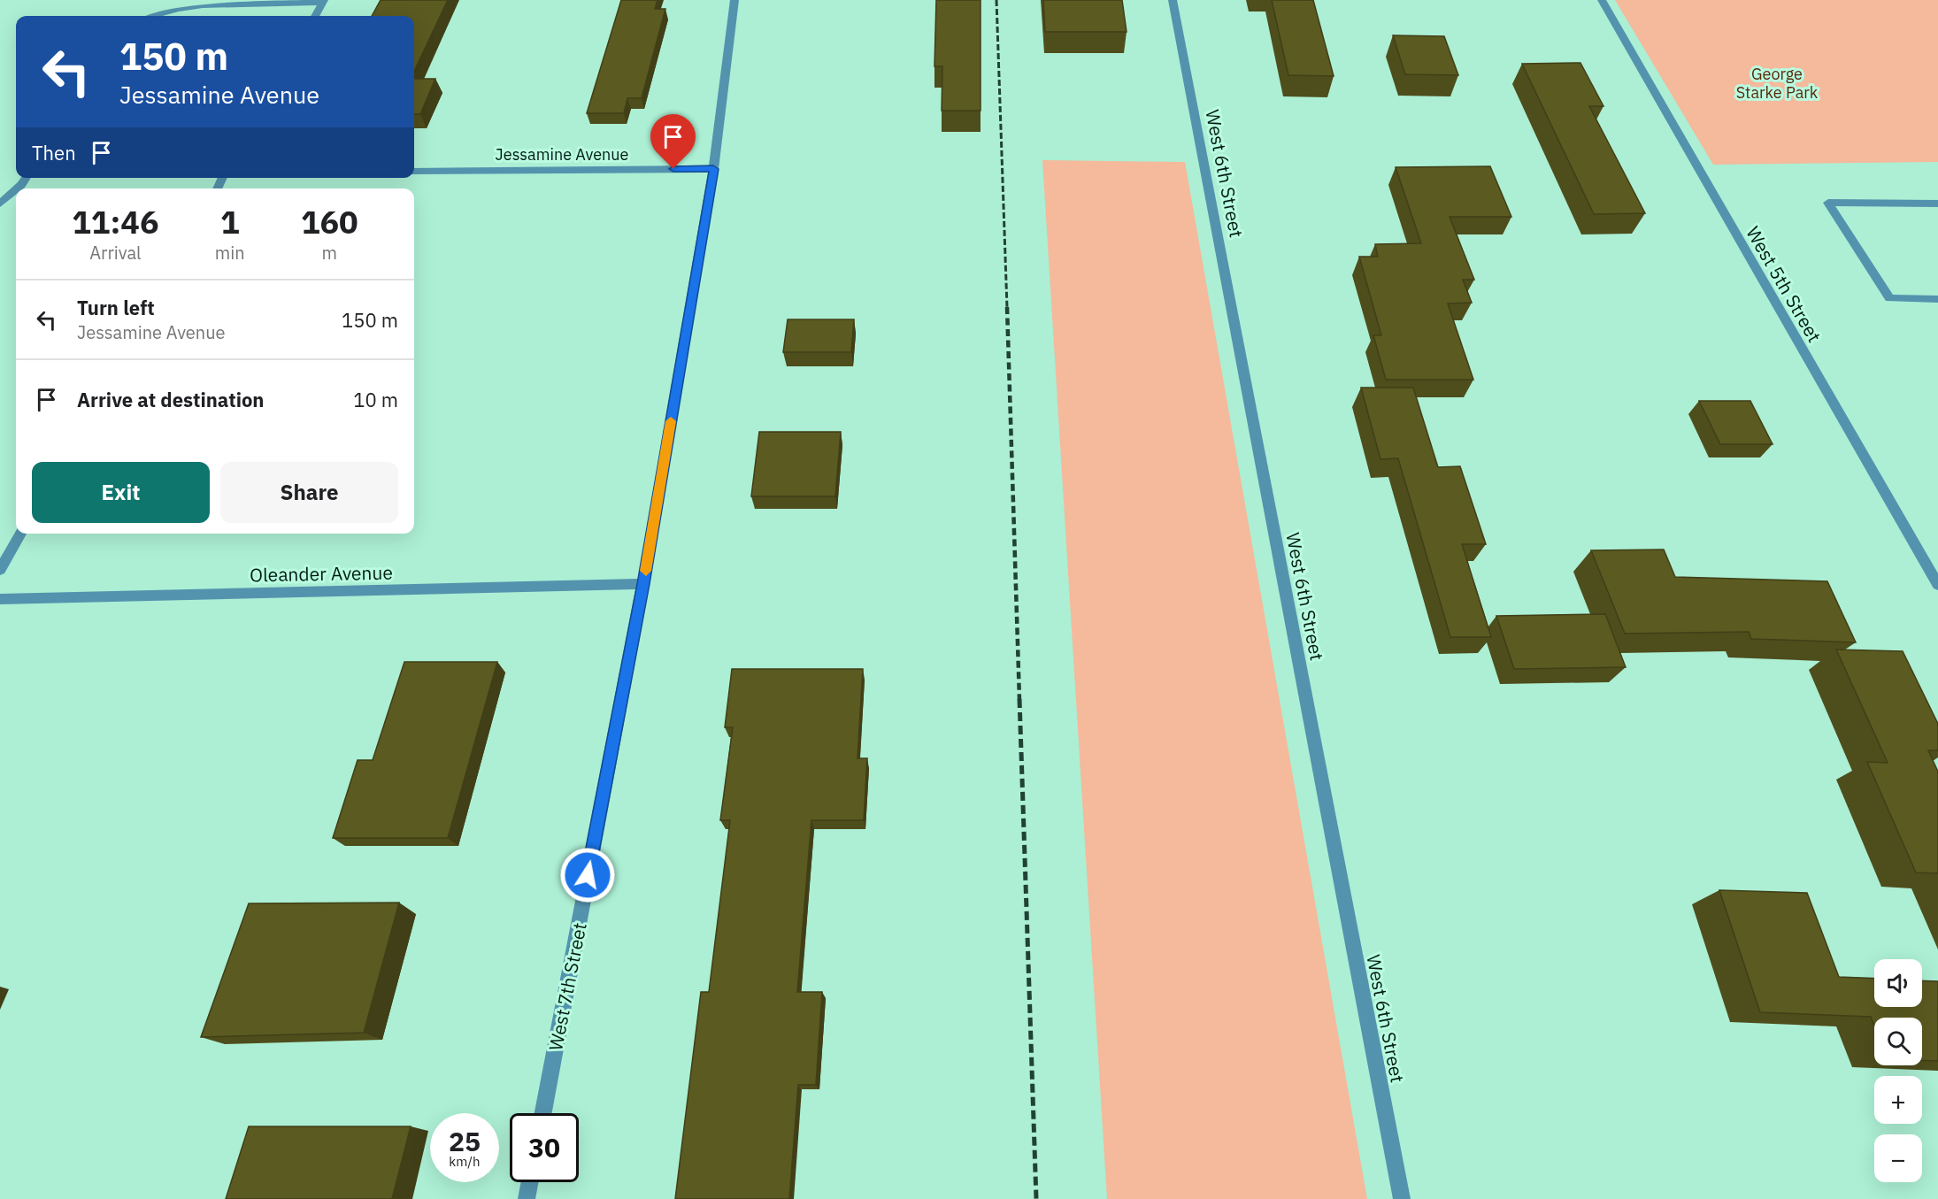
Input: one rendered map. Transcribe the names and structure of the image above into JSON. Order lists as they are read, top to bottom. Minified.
{"streets":{"street":["Jessamine Avenue","West 6th Street","West 5th Street","Oleander Avenue","West 7th Street"]},"crossings":[["Jessamine Avenue","West 7th Street"],["Oleander Avenue","West 7th Street"]],"parks":["George Starke Park"],"page":{"turn":["150 m","Jessamine Avenue"],"then":"Then","eta":["11:46","Arrival","1","min","160","m"],"list":[{"name":"Turn left","note":"Jessamine Avenue","value":"150 m"},{"name":"Arrive at destination","value":"10 m"}],"buttons":["Exit","Share"],"map_buttons":["+","−"],"speed":"25 km/h","limit":"30"}}
